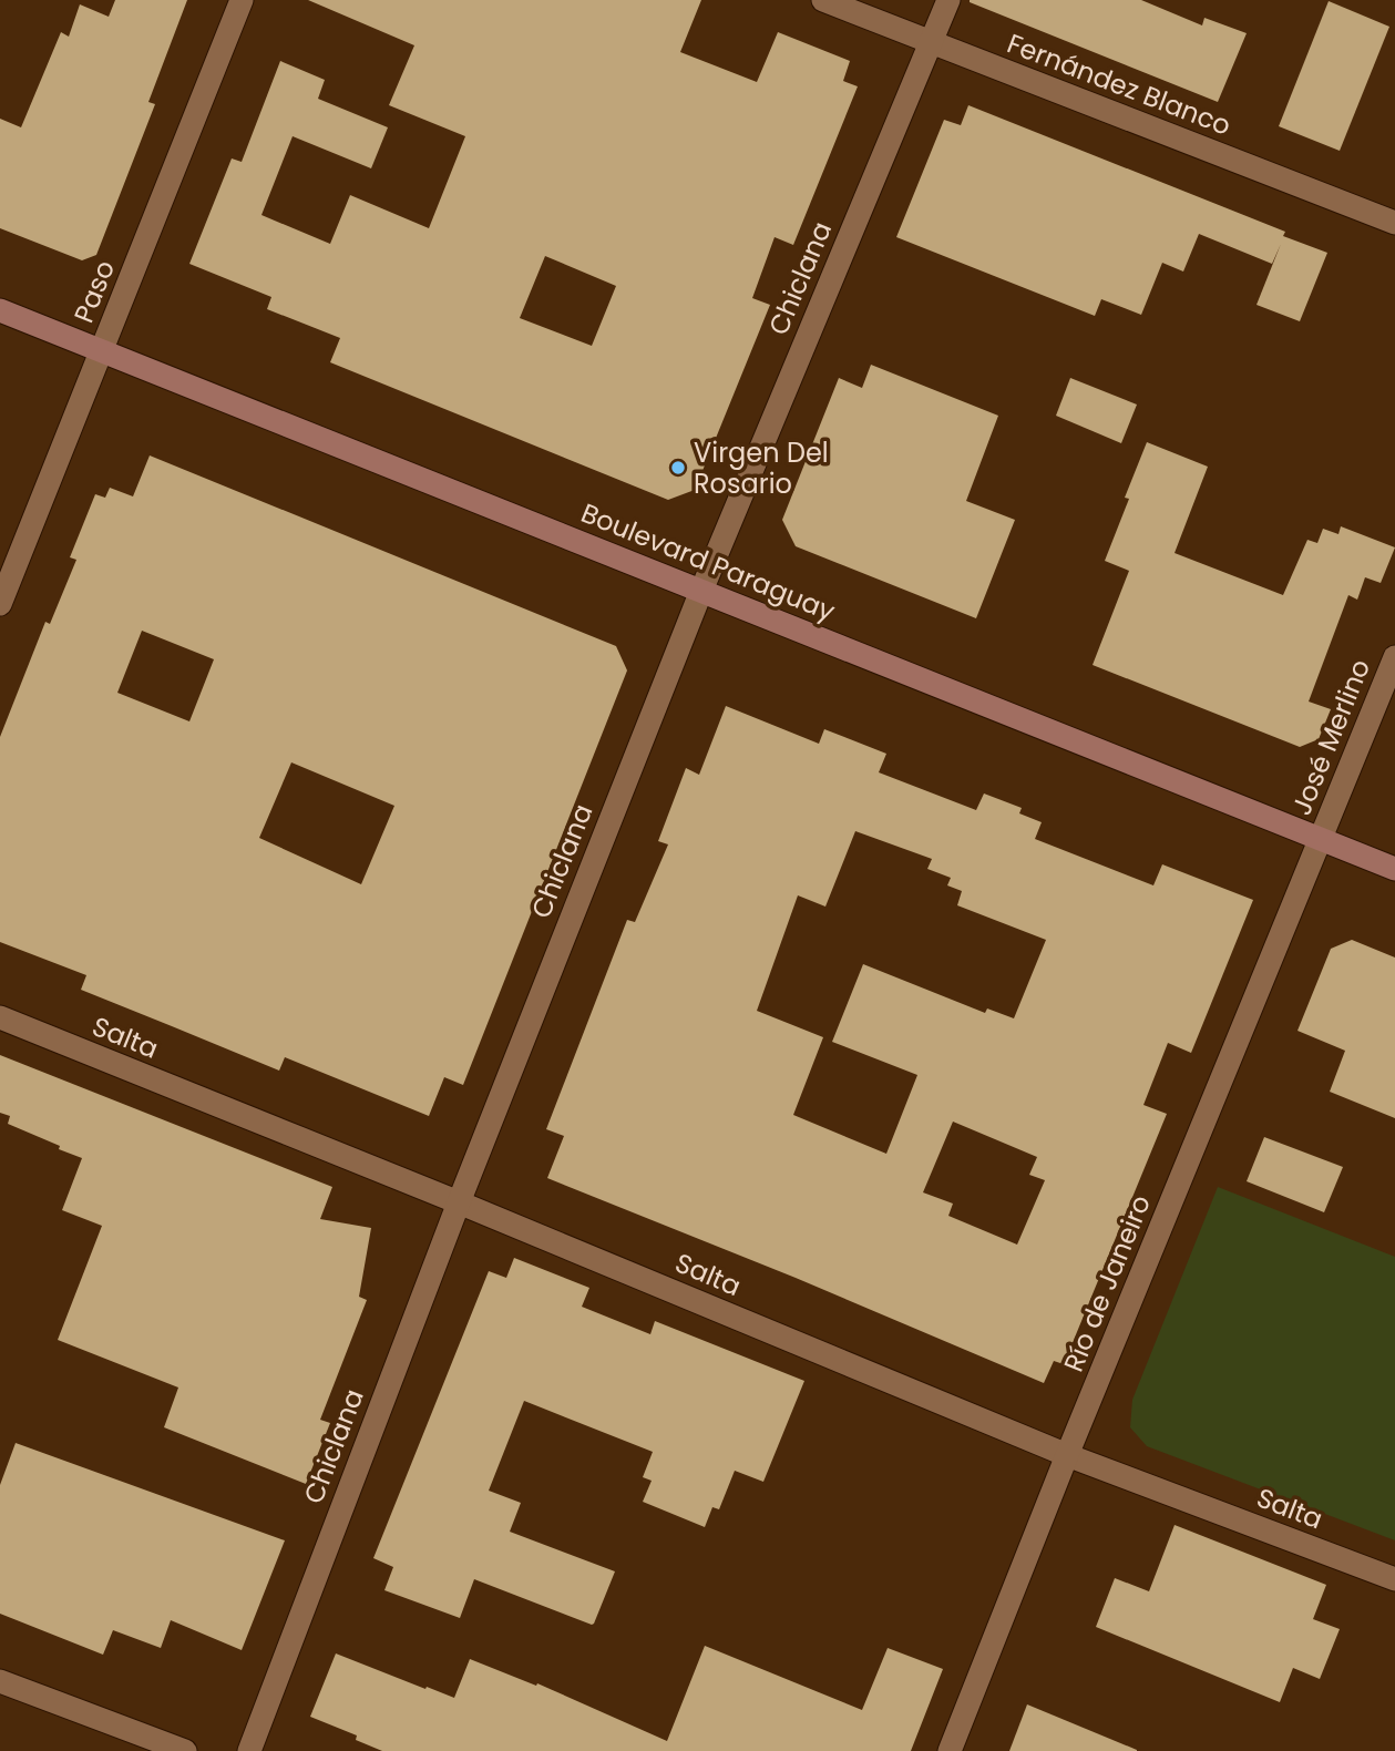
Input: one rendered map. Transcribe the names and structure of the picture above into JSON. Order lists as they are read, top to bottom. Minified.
{"streets":{"main road":["Boulevard Paraguay"],"street":["Fernández Blanco","Chiclana","Paso","José Merlino","Salta","Río de Janeiro"]},"crossings":[["Fernández Blanco","Chiclana"],["Chiclana","Boulevard Paraguay"],["Chiclana","Salta"],["Paso","Boulevard Paraguay"],["Boulevard Paraguay","José Merlino"],["Boulevard Paraguay","Río de Janeiro"],["José Merlino","Río de Janeiro"],["Salta","Río de Janeiro"]],"places":["Virgen Del Rosario"]}
